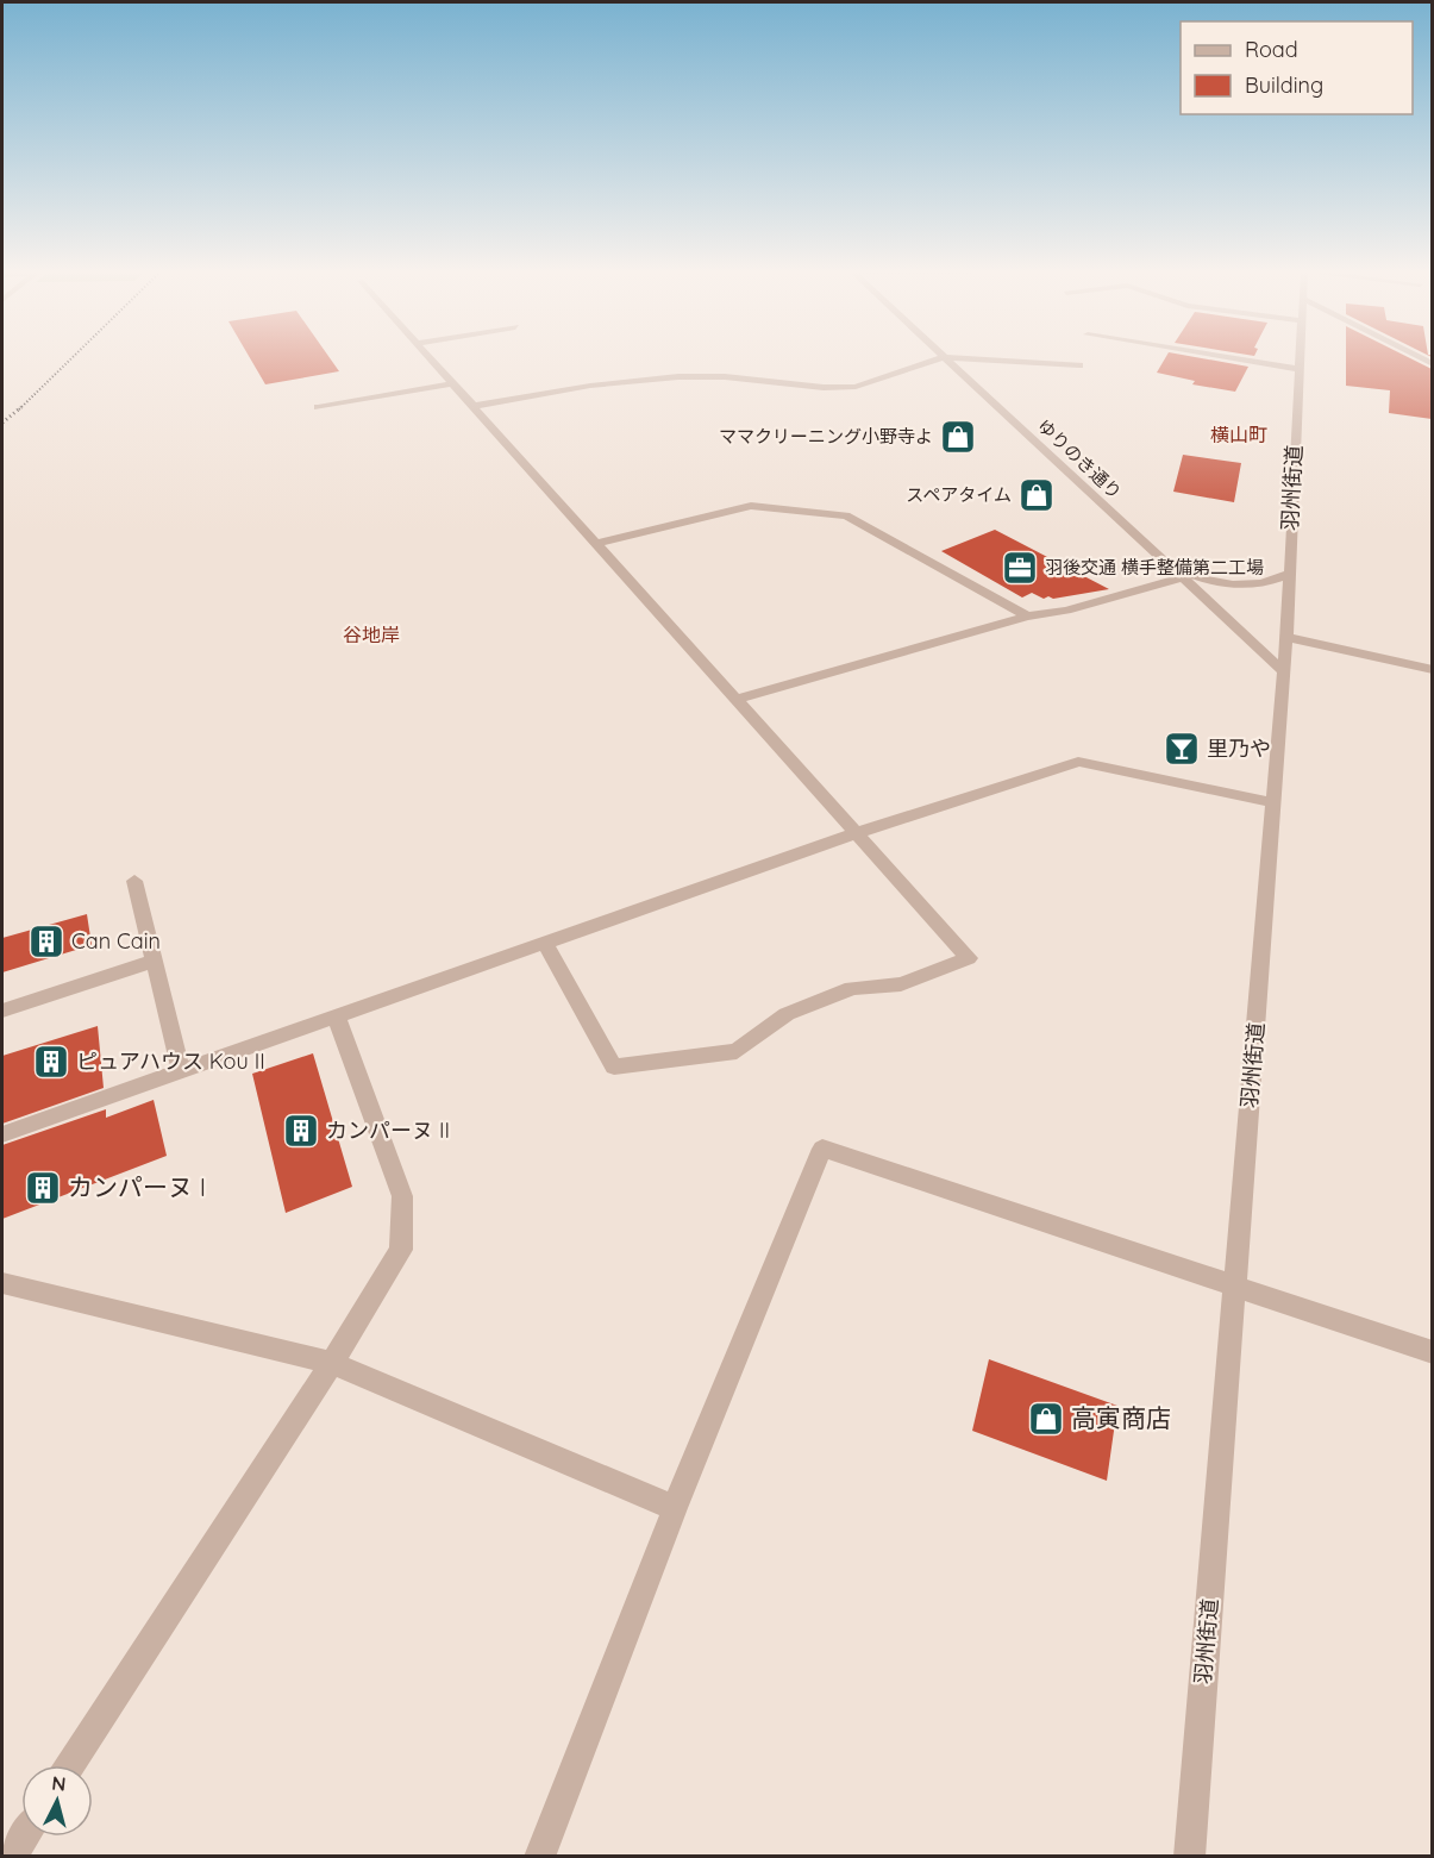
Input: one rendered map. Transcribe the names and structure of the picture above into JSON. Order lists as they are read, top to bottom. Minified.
{"streets":{"street":["ゆりのき通り","羽州街道"]},"crossings":[["ゆりのき通り","羽州街道"]],"districts":["横山町","谷地岸"],"places":{"shop":["ママクリーニング小野寺よ","スペアタイム","高寅商店"],"office":["羽後交通 横手整備第二工場"],"bar":["里乃や"],"building":["Can Cain","ピュアハウス Kou II","カンパーヌ II","カンパーヌ I"]},"legend":["Road","Building"],"north":"top"}
